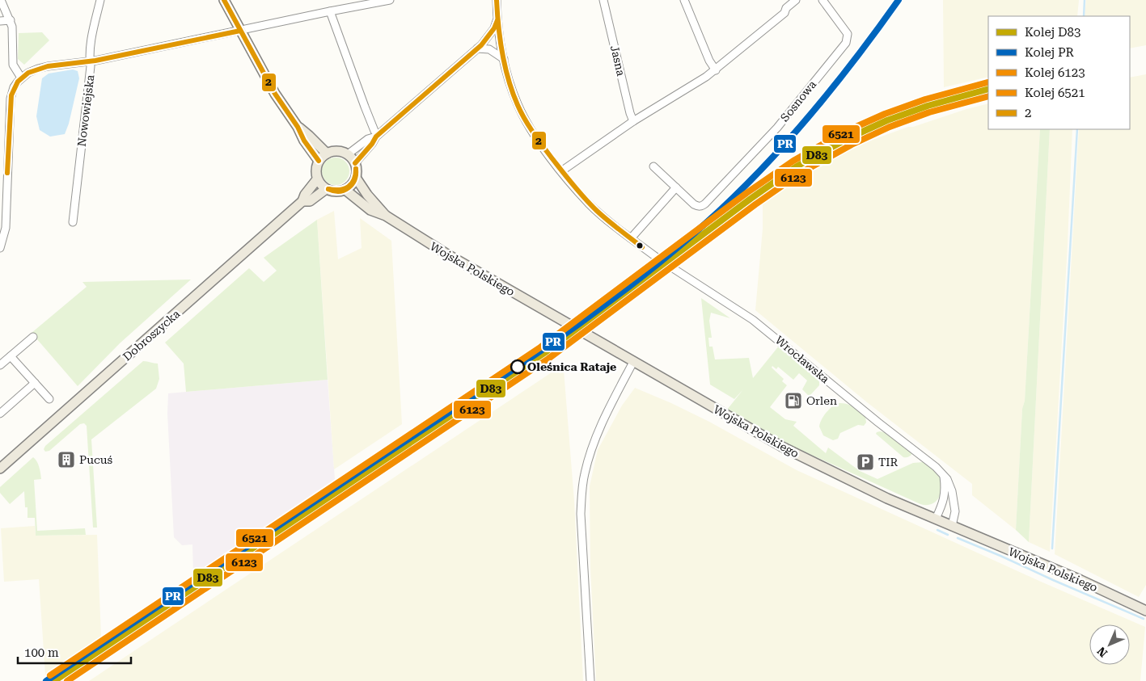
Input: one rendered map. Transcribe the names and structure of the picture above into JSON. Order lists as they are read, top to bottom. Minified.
{"streets":{"main road":["Wojska Polskiego","Dobroszycka"],"street":["Jasna","Sosnowa","Nowowiejska","Wrocławska"]},"crossings":[["Wojska Polskiego","Dobroszycka"],["Wojska Polskiego","Wrocławska"]],"places":{"other":["Oleśnica Rataje"],"fuel station":["Orlen"],"building":["Pucuś"],"parking":["TIR"]},"lines":["rail line PR","transit line 2","rail line 6521","rail line D83","rail line 6123"],"legend":["Kolej D83","Kolej PR","Kolej 6123","Kolej 6521","2"],"scale_bar":"100 m","north":"bottom left"}
